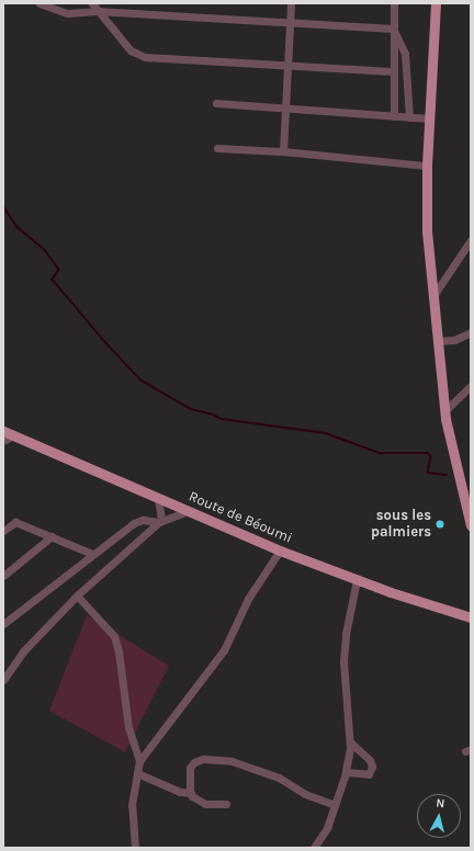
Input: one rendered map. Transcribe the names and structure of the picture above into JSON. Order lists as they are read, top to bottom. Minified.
{"streets":{"main road":["Route de Béoumi"]},"places":["sous les palmiers"],"north":"top"}
